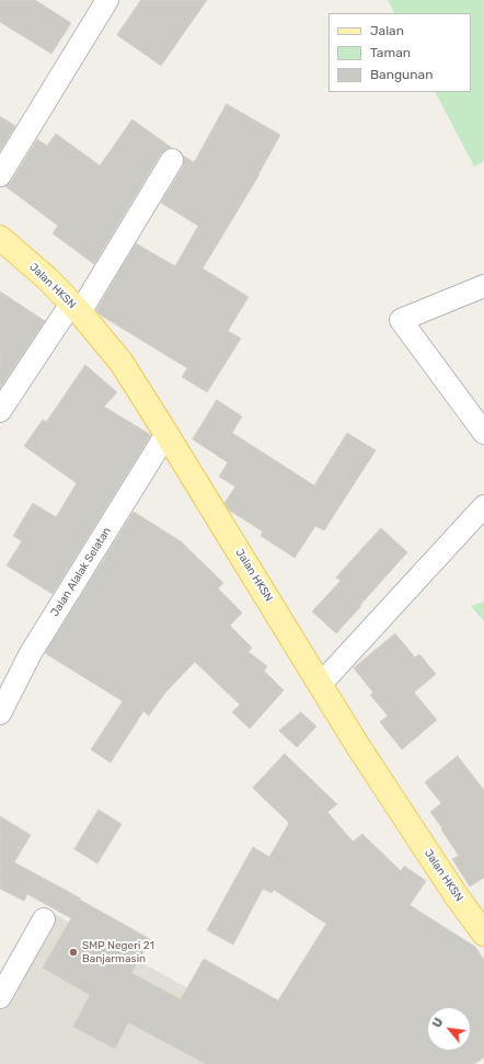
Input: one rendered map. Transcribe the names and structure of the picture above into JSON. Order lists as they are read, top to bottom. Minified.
{"streets":{"main road":["Jalan HKSN"],"street":["Jalan Alalak Selatan"]},"crossings":[["Jalan HKSN","Jalan Alalak Selatan"]],"places":["SMP Negeri 21 Banjarmasin"],"legend":["Jalan","Taman","Bangunan"],"north":"top left"}
